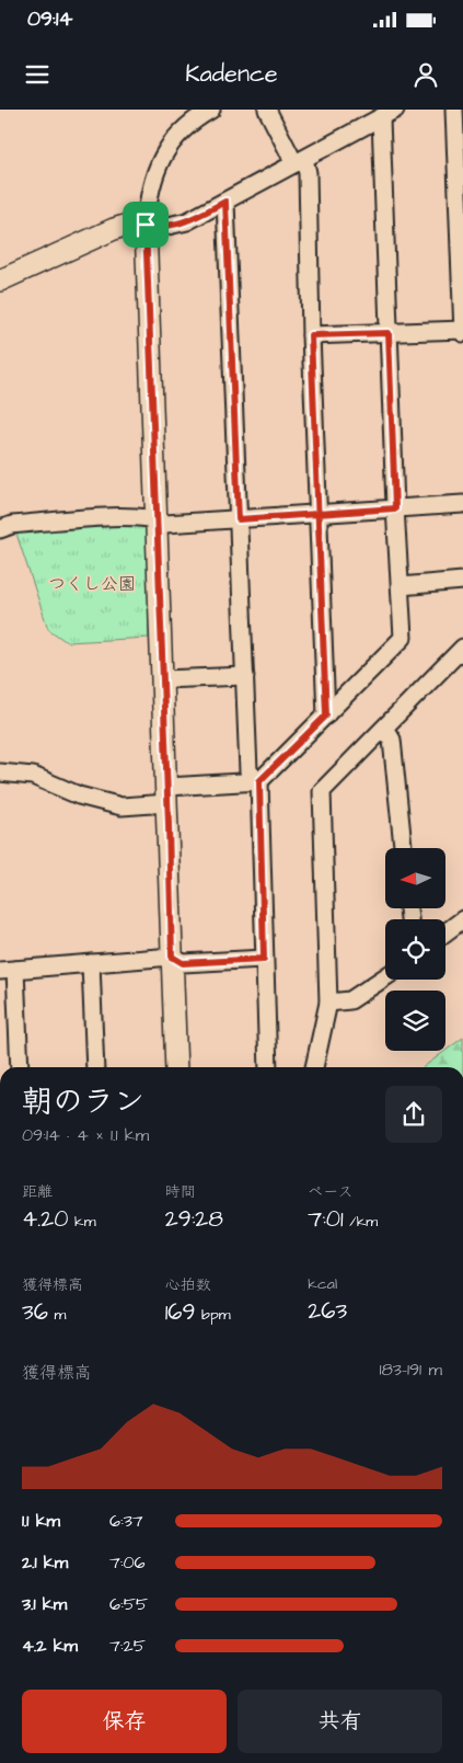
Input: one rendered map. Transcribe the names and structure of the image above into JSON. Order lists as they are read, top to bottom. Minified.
{"parks":["つくし公園"],"north":"left","page":{"status":"09:14","header":"Kadence","heading":["朝のラン","09:14 · 4 × 1.1 km"],"stats":[["距離","4.20 km"],["時間","29:28"],["ペース","7:01 /km"],["獲得標高","36 m"],["心拍数","169 bpm"],["kcal","263"]],"chart":["獲得標高","183–191 m"],"list":[{"name":"1.1 km","note":"6:37"},{"name":"2.1 km","note":"7:06"},{"name":"3.1 km","note":"6:55"},{"name":"4.2 km","note":"7:25"}],"buttons":["保存","共有"]}}
